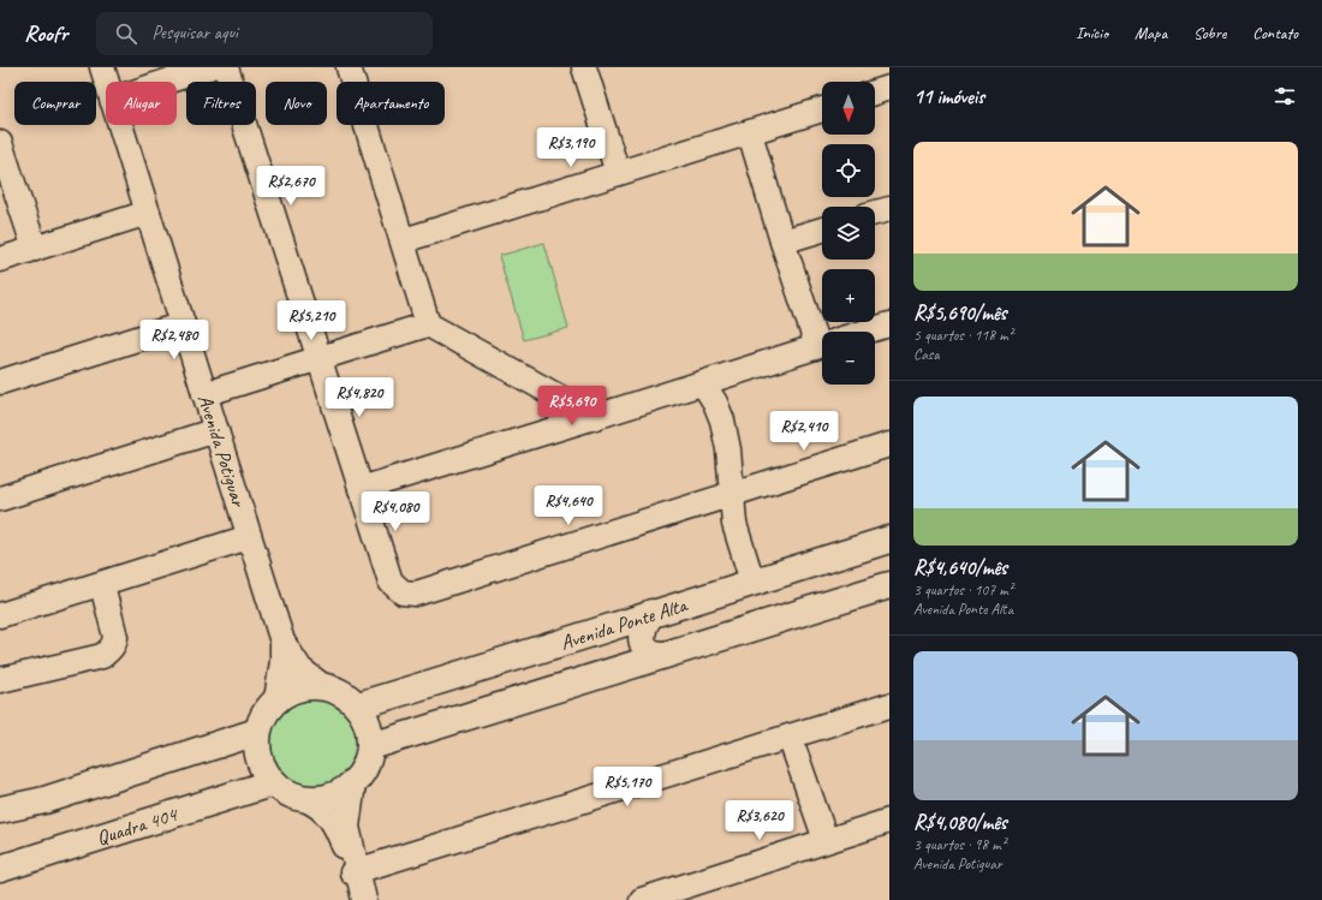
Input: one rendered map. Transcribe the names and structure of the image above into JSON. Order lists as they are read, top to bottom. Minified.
{"streets":{"main road":["Avenida Potiguar","Avenida Ponte Alta","Quadra 404"]},"crossings":[["Avenida Potiguar","Avenida Ponte Alta"],["Avenida Potiguar","Quadra 404"],["Avenida Ponte Alta","Quadra 404"]],"north":"bottom","page":{"header":"Roofr","search":"Pesquisar aqui","nav":["Início","Mapa","Sobre","Contato"],"heading":"11 imóveis","map_buttons":["+","−"],"chip":["Comprar","Alugar","Filtros","Novo","Apartamento"],"list":[{"name":"R$5,690/mês","note":"5 quartos · 118 m² · Casa"},{"name":"R$4,640/mês","note":"3 quartos · 107 m² · Avenida Ponte Alta"},{"name":"R$4,080/mês","note":"3 quartos · 98 m² · Avenida Potiguar"}],"price":["R$3,190","R$2,670","R$5,210","R$2,480","R$4,820","R$5,690","R$2,410","R$4,640","R$4,080","R$5,170","R$3,620"]}}
